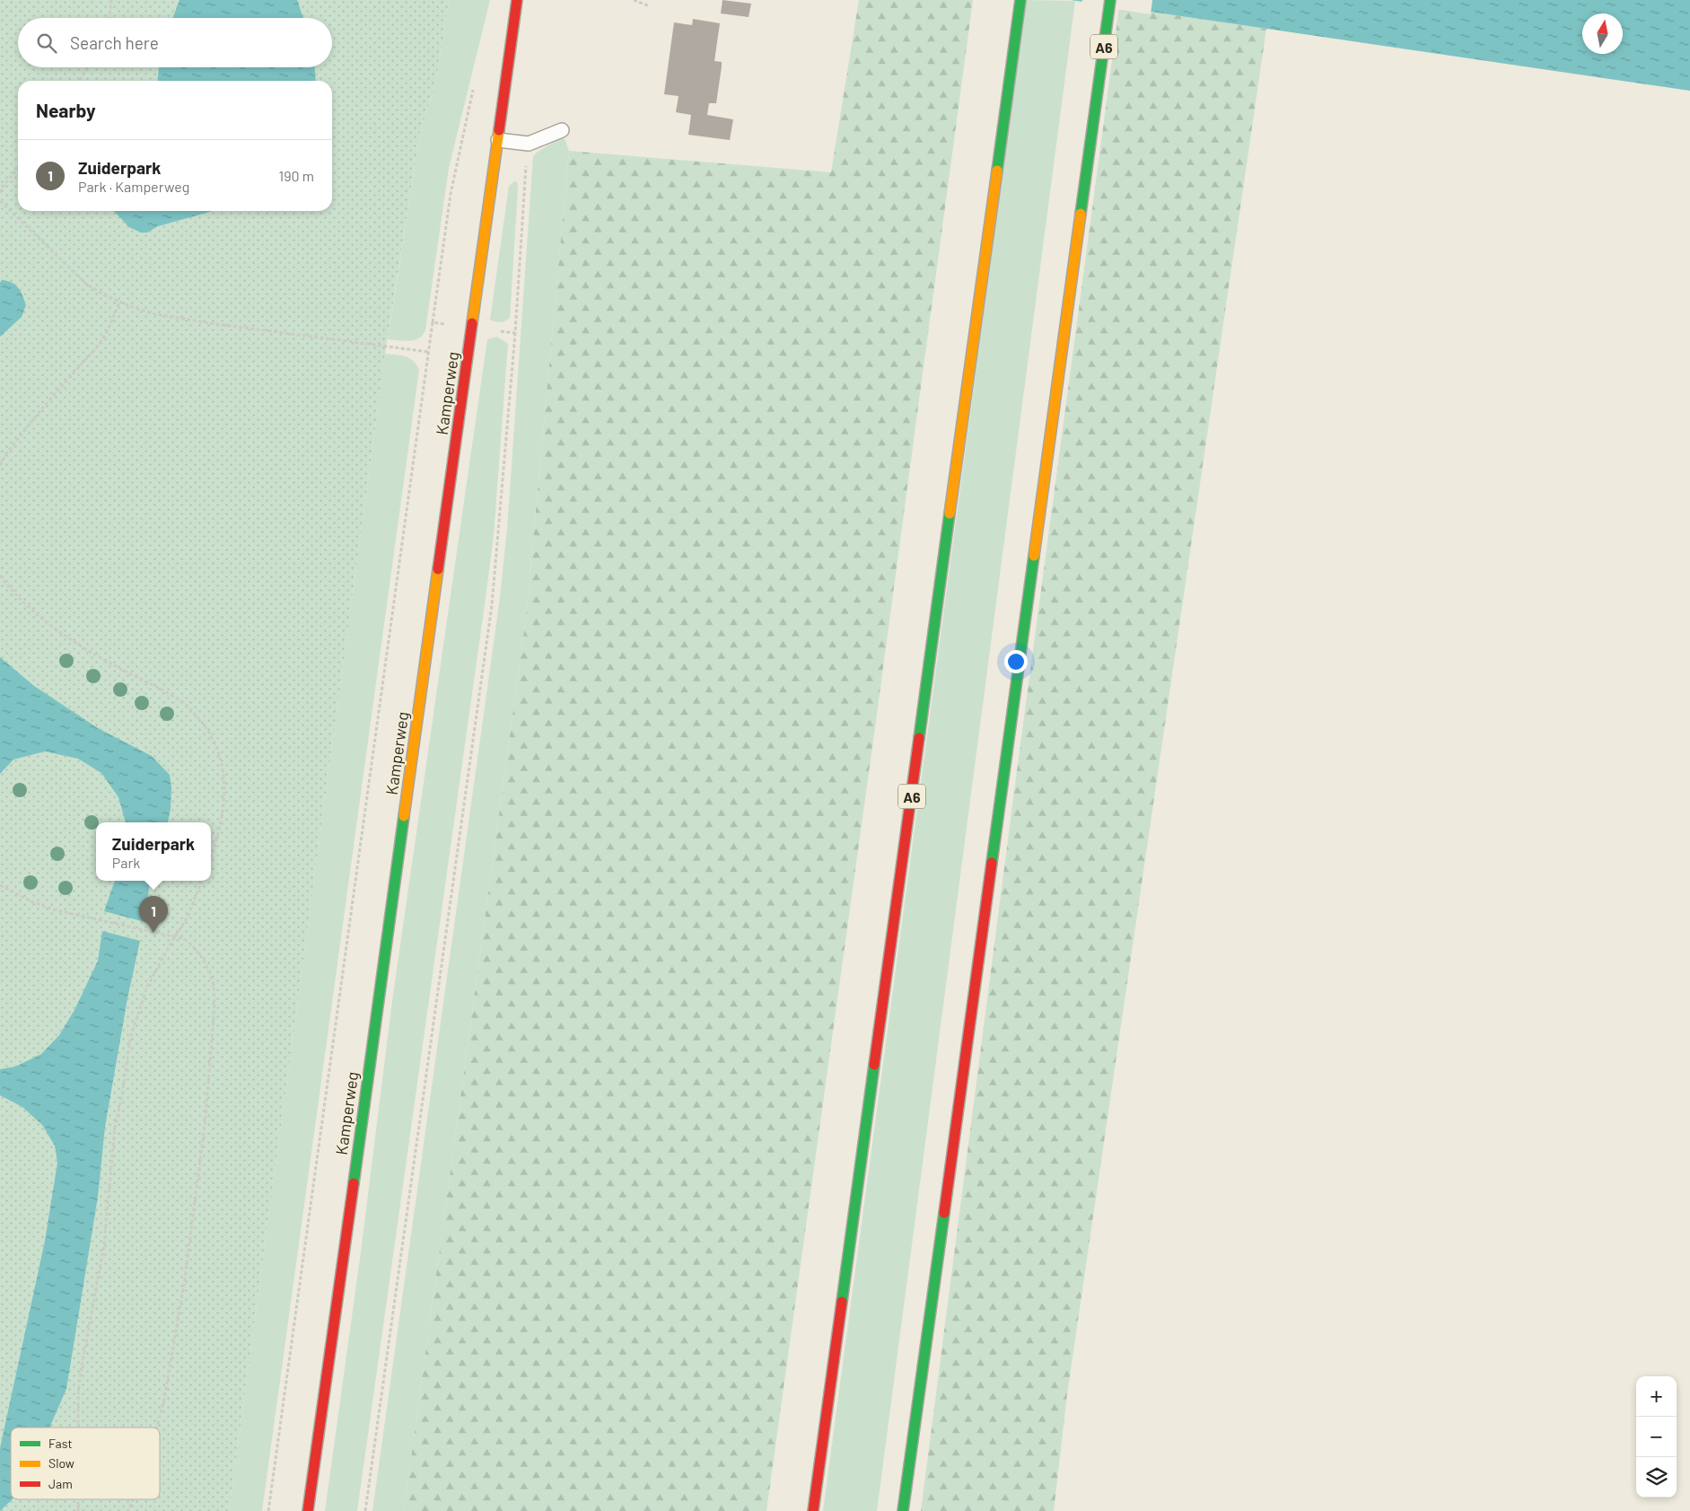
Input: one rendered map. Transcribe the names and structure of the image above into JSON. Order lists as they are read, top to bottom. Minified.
{"streets":{"main road":["A6","Kamperweg"]},"legend":["Fast","Slow","Jam"],"north":"top","page":{"search":"Search here","heading":"Nearby","list":[{"mark":"1","name":"Zuiderpark","note":"Park · Kamperweg","value":"190 m"}],"popup":["Zuiderpark","Park"],"pins":"1","map_buttons":["+","−"]}}
